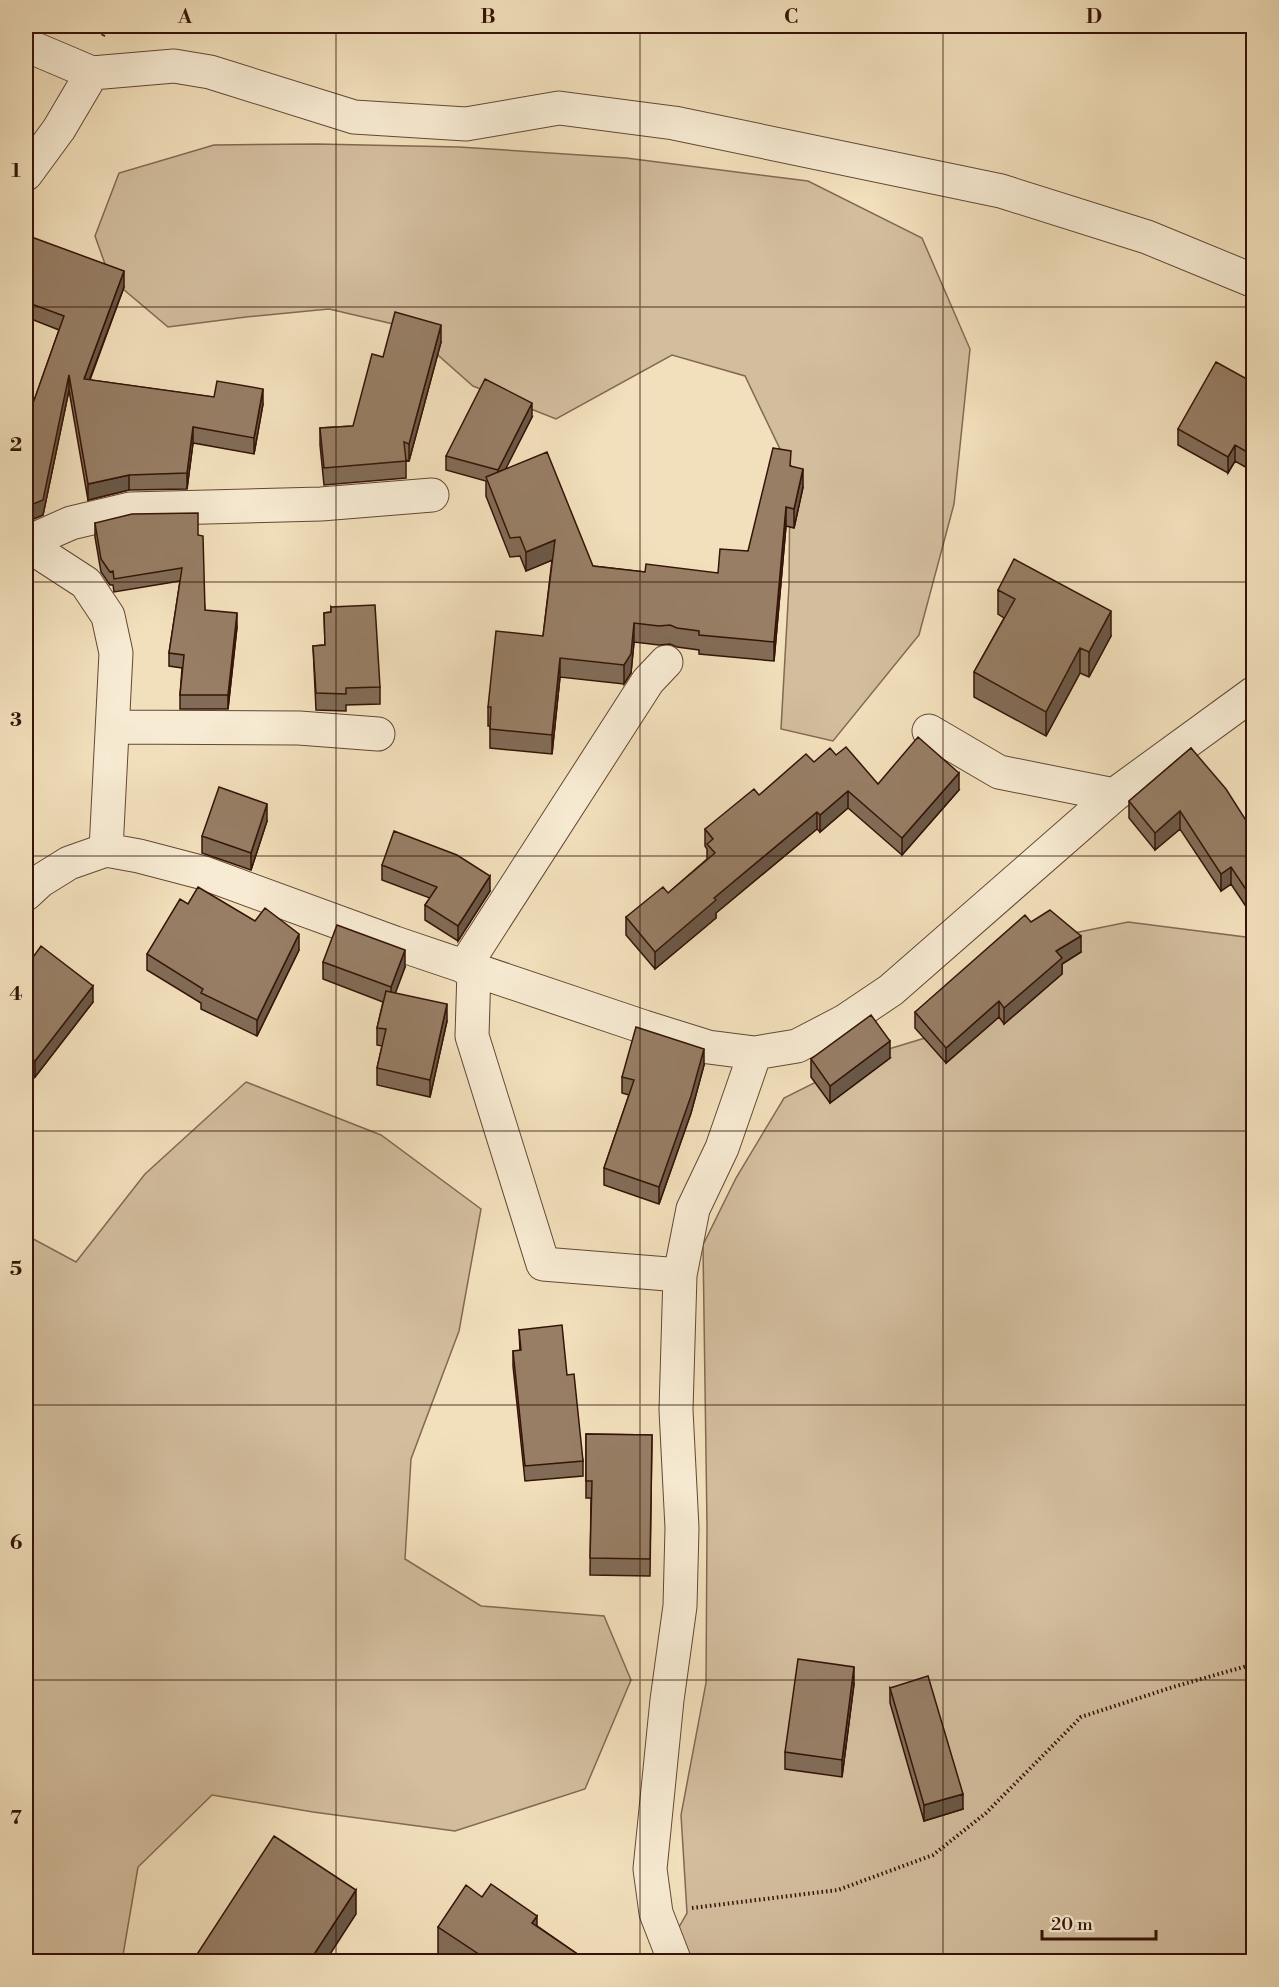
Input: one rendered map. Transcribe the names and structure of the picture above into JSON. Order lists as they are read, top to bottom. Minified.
{"scale_bar":"20 m","grid":{"columns":["A","B","C","D"],"rows":["1","2","3","4","5","6","7"]}}
